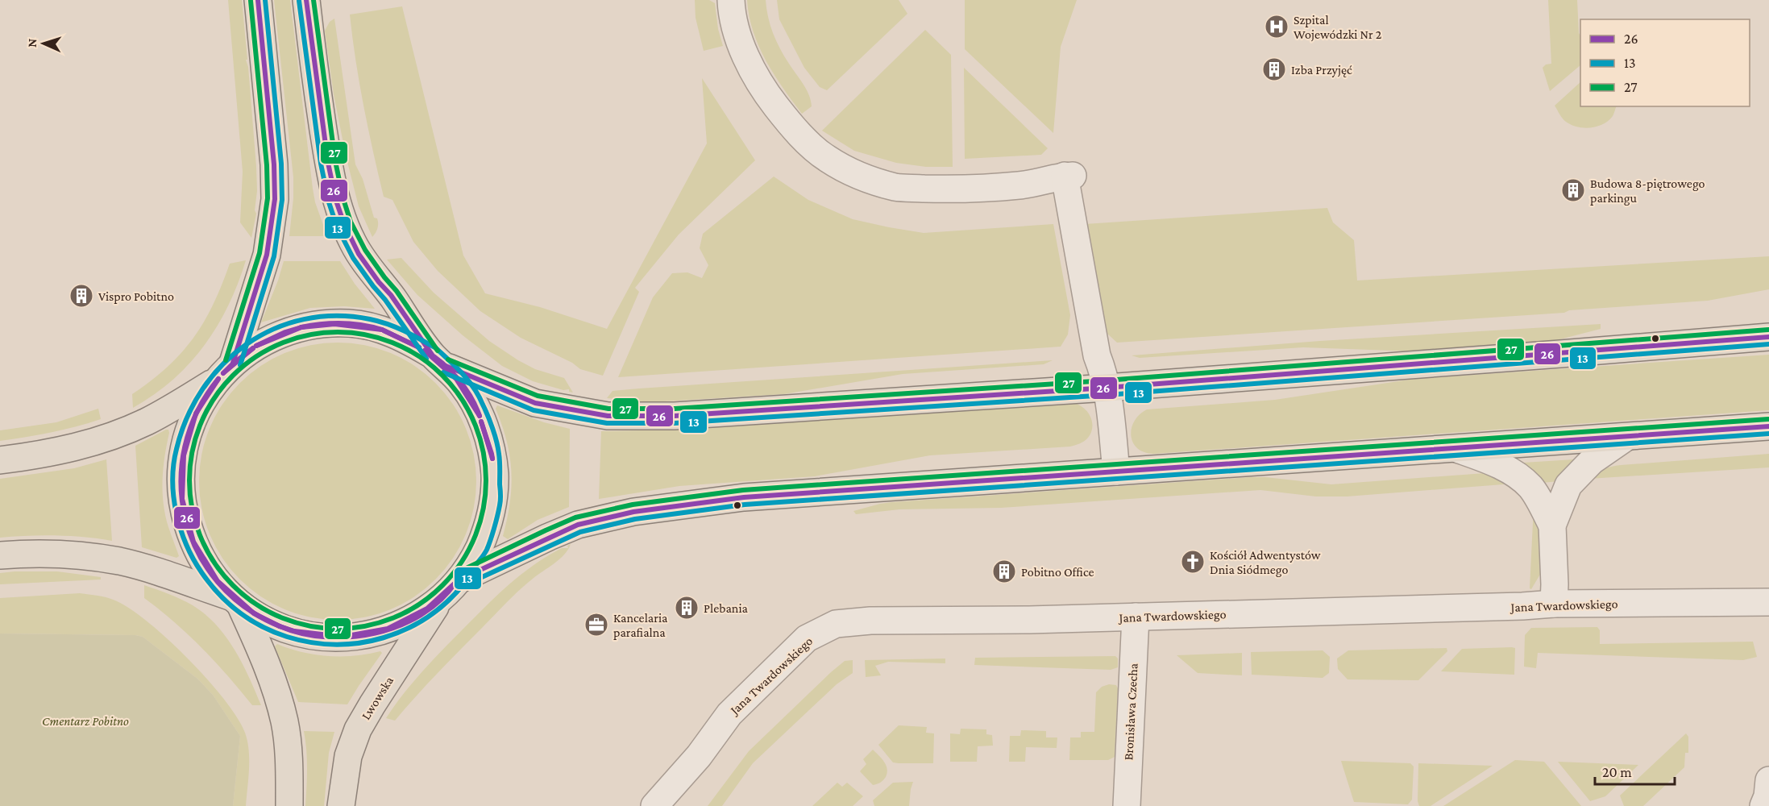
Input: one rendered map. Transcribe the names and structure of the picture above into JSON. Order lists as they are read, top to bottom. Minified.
{"streets":{"main road":["Lwowska"],"street":["Jana Twardowskiego","Bronisława Czecha"]},"crossings":[["Jana Twardowskiego","Bronisława Czecha"]],"parks":["Cmentarz Pobitno"],"places":{"hospital":["Szpital Wojewódzki Nr 2"],"building":["Izba Przyjęć","Budowa 8-piętrowego parkingu","Vispro Pobitno","Pobitno Office","Plebania"],"church":["Kościół Adwentystów Dnia Siódmego"],"office":["Kancelaria parafialna"]},"lines":["transit line 26","transit line 13","transit line 27"],"legend":["26","13","27"],"scale_bar":"20 m","north":"left"}
